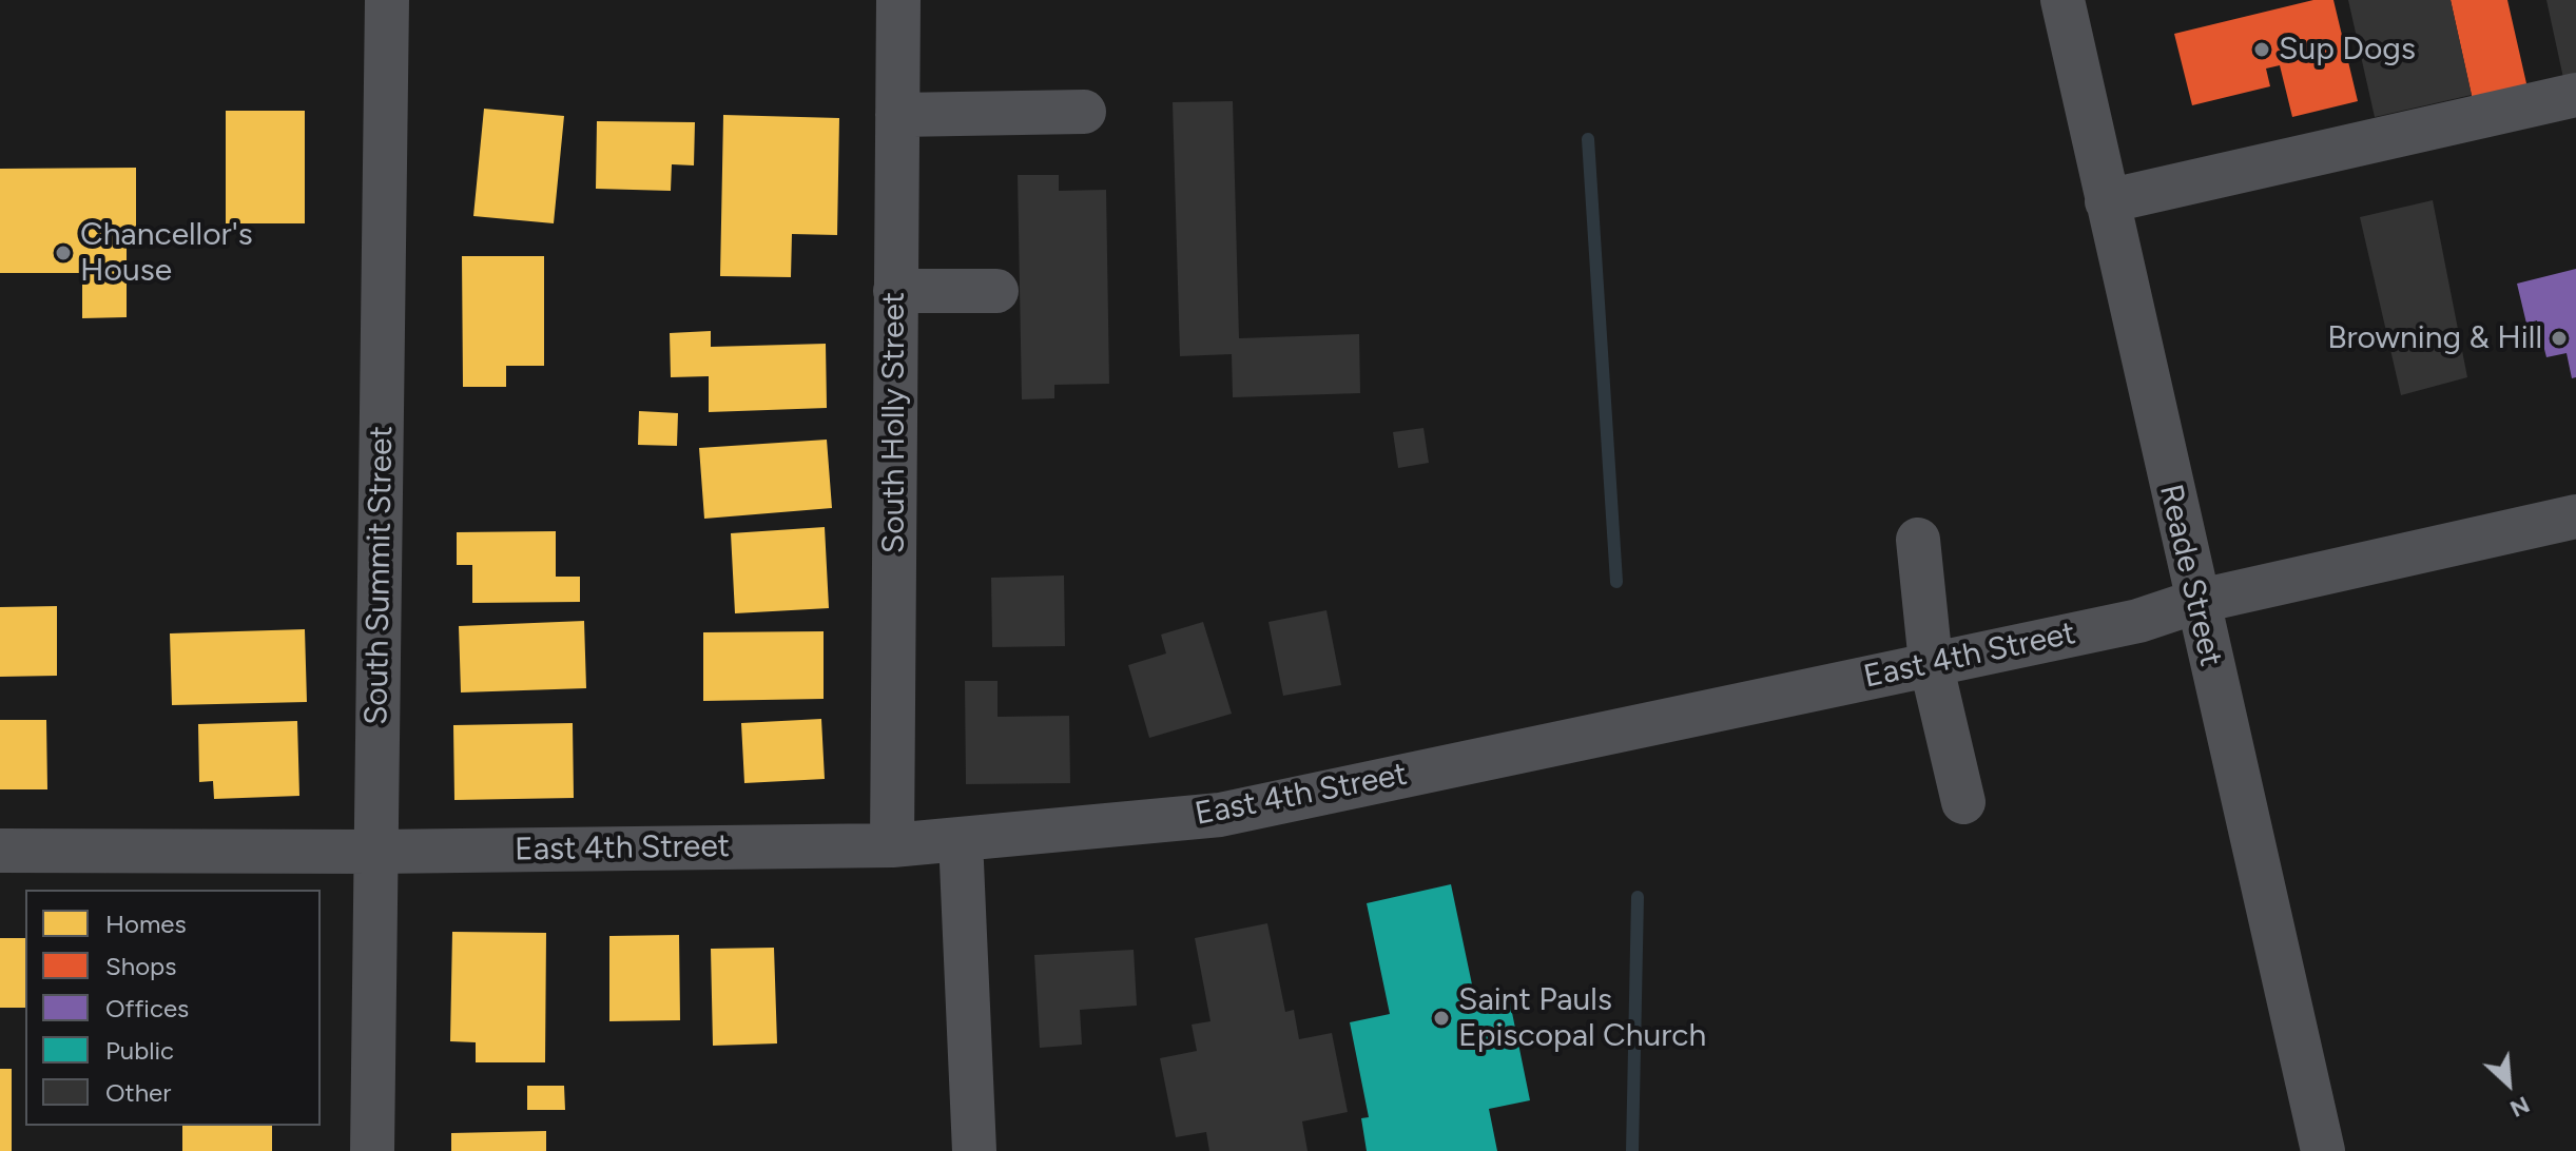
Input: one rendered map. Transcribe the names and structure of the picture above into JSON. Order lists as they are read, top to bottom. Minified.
{"streets":{"street":["South Holly Street","South Summit Street","Reade Street","East 4th Street"]},"crossings":[["South Holly Street","East 4th Street"],["South Summit Street","East 4th Street"],["Reade Street","East 4th Street"]],"places":["Sup Dogs","Chancellor's House","Browning & Hill","Saint Pauls Episcopal Church"],"legend":["Homes","Shops","Offices","Public","Other"],"north":"bottom right"}
